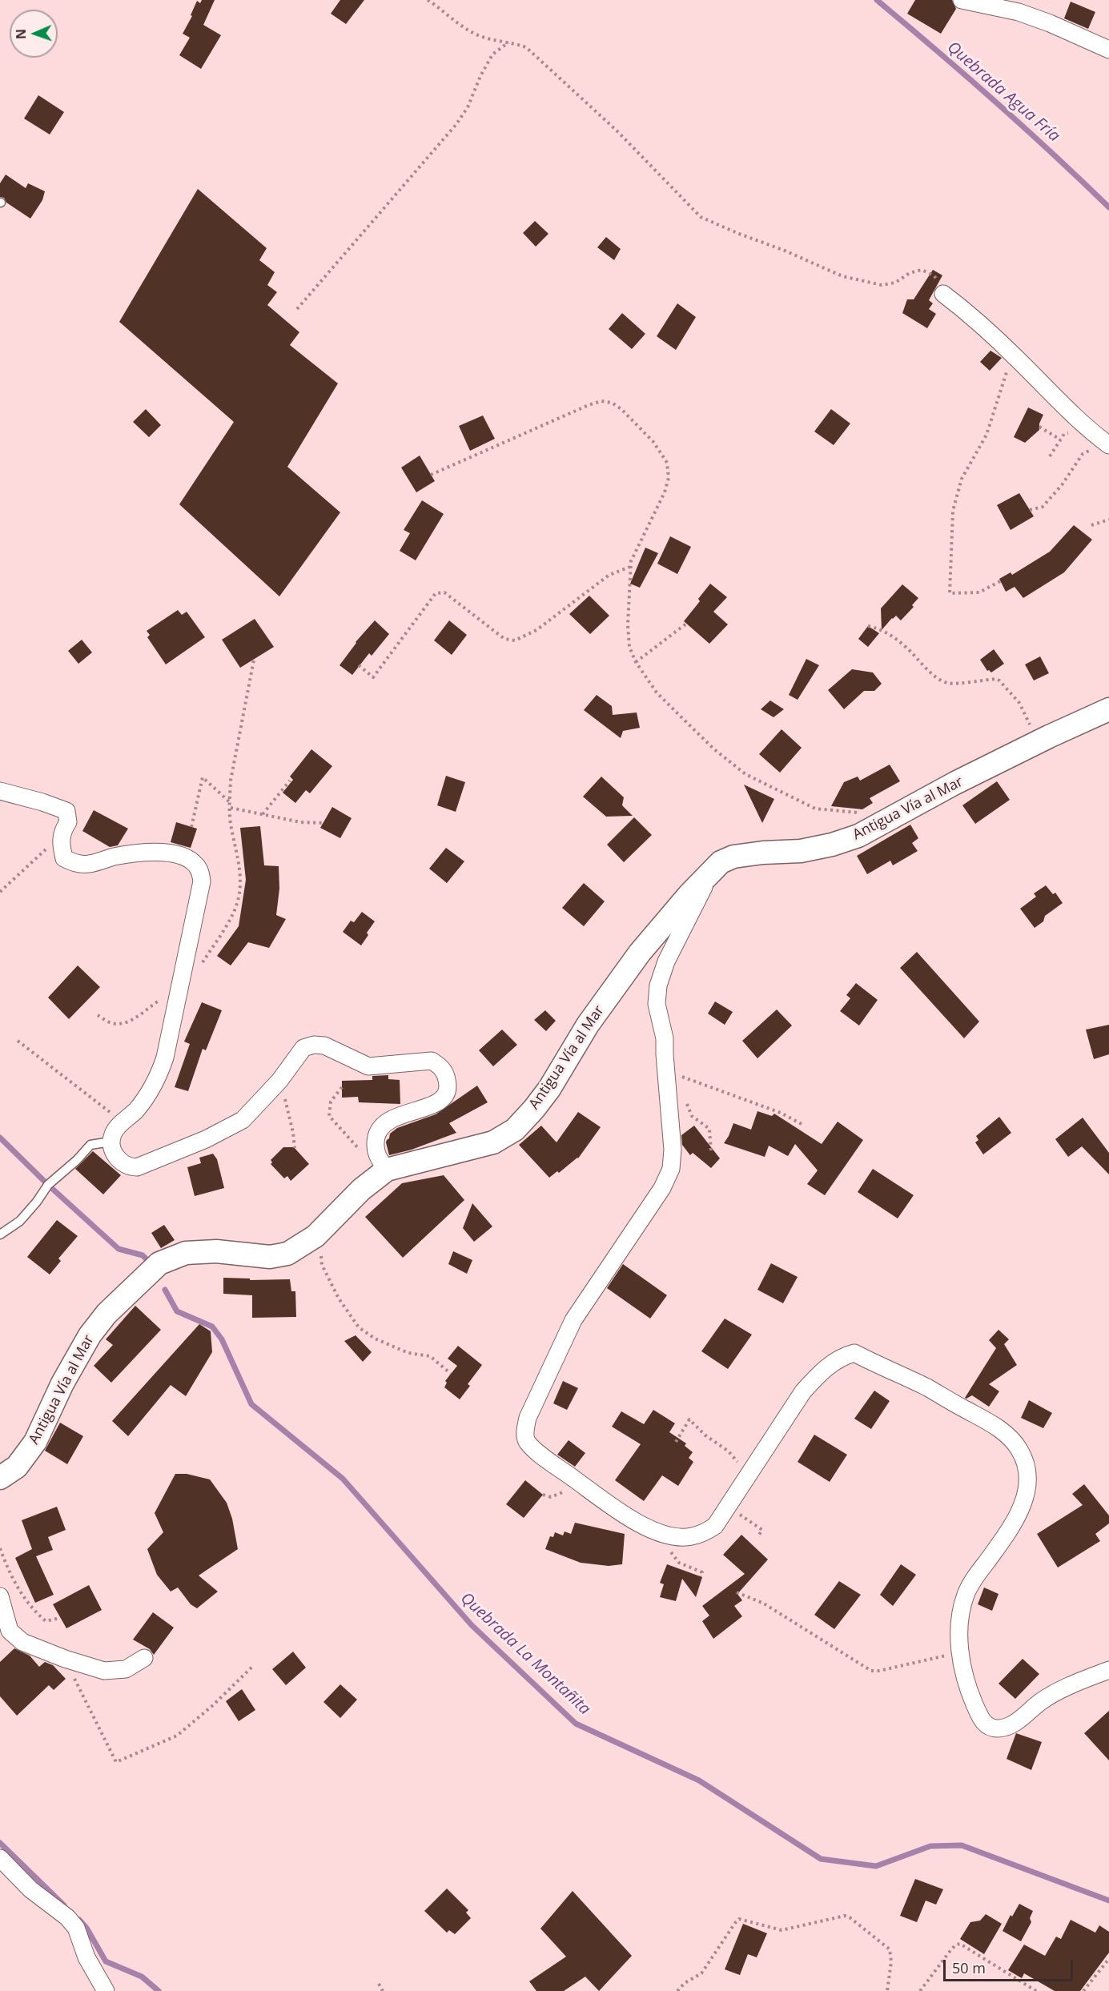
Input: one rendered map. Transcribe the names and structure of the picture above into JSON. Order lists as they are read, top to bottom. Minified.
{"streets":{"main road":["Antigua Vía al Mar"]},"water":["Quebrada Agua Fría","Quebrada La Montañita"],"scale_bar":"50 m","north":"left"}
